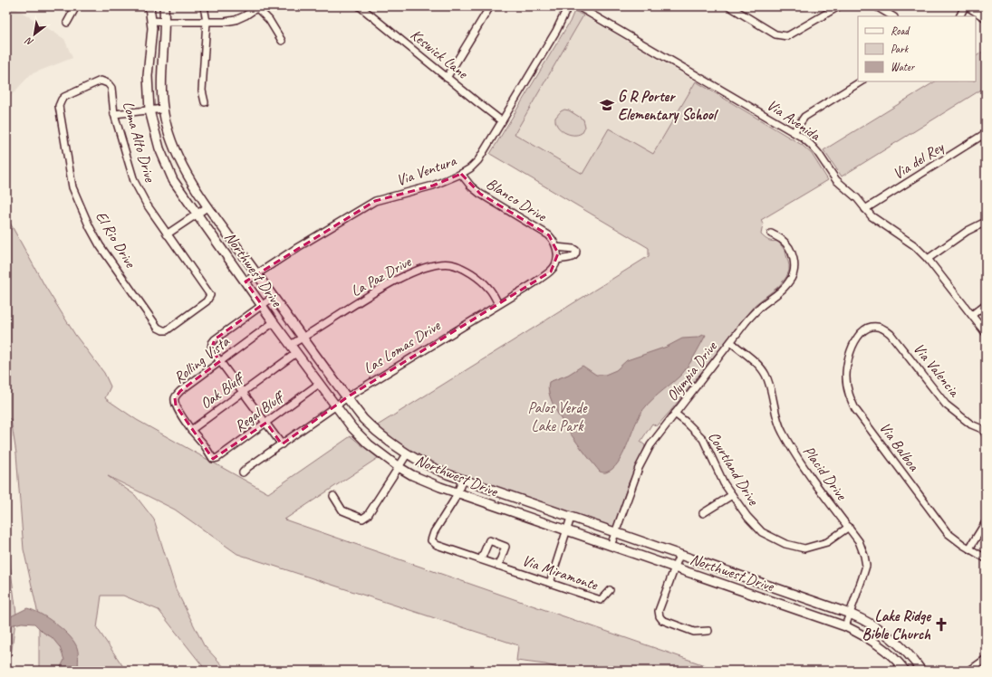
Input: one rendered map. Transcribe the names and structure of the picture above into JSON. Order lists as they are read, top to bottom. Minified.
{"streets":{"main road":["Northwest Drive"],"street":["Keswick Lane","Via Avenida","Loma Alto Drive","Via del Rey","Via Ventura","Blanco Drive","El Rio Drive","La Paz Drive","Las Lomas Drive","Rolling Vista","Via Valencia","Olympia Drive","Oak Bluff","Regal Bluff","Via Balboa","Courtland Drive","Placid Drive","Via Miramonte"]},"crossings":[["Keswick Lane","Via Ventura"],["Via Avenida","Via del Rey"],["Loma Alto Drive","El Rio Drive"],["Via Ventura","Blanco Drive"],["Via Ventura","Northwest Drive"],["Northwest Drive","La Paz Drive"],["Northwest Drive","Las Lomas Drive"],["Northwest Drive","Rolling Vista"],["Northwest Drive","Olympia Drive"],["Northwest Drive","Oak Bluff"],["Northwest Drive","Regal Bluff"],["Northwest Drive","Placid Drive"],["Northwest Drive","Via Miramonte"],["La Paz Drive","Las Lomas Drive"],["Rolling Vista","Oak Bluff"],["Rolling Vista","Regal Bluff"],["Via Valencia","Via Balboa"],["Olympia Drive","Courtland Drive"],["Olympia Drive","Placid Drive"],["Oak Bluff","Regal Bluff"],["Courtland Drive","Placid Drive"]],"parks":["Palos Verde Lake Park"],"places":{"school or university":["G R Porter Elementary School"],"church":["Lake Ridge Bible Church"]},"legend":["Road","Park","Water"],"north":"bottom left"}
